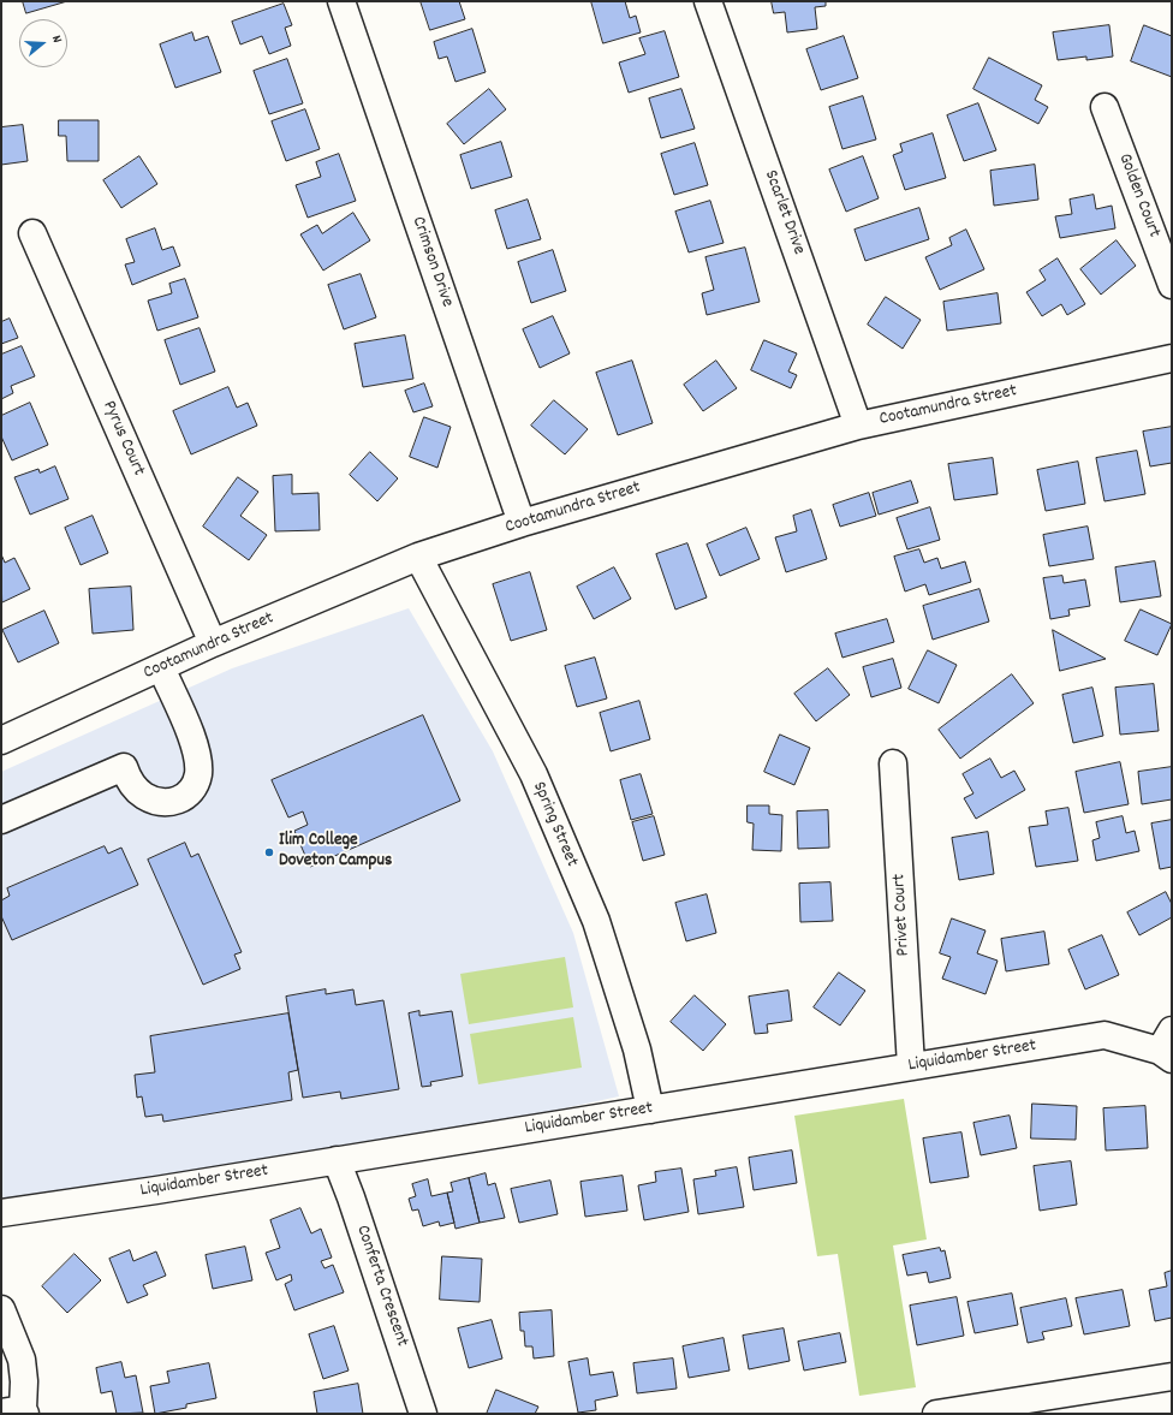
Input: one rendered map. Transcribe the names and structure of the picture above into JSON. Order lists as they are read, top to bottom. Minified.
{"streets":{"street":["Golden Court","Scarlet Drive","Crimson Drive","Cootamundra Street","Pyrus Court","Spring Street","Privet Court","Liquidamber Street","Conferta Crescent"]},"crossings":[["Scarlet Drive","Cootamundra Street"],["Crimson Drive","Cootamundra Street"],["Cootamundra Street","Pyrus Court"],["Cootamundra Street","Spring Street"],["Spring Street","Liquidamber Street"],["Privet Court","Liquidamber Street"],["Liquidamber Street","Conferta Crescent"]],"places":["Ilim College Doveton Campus"],"north":"right"}
